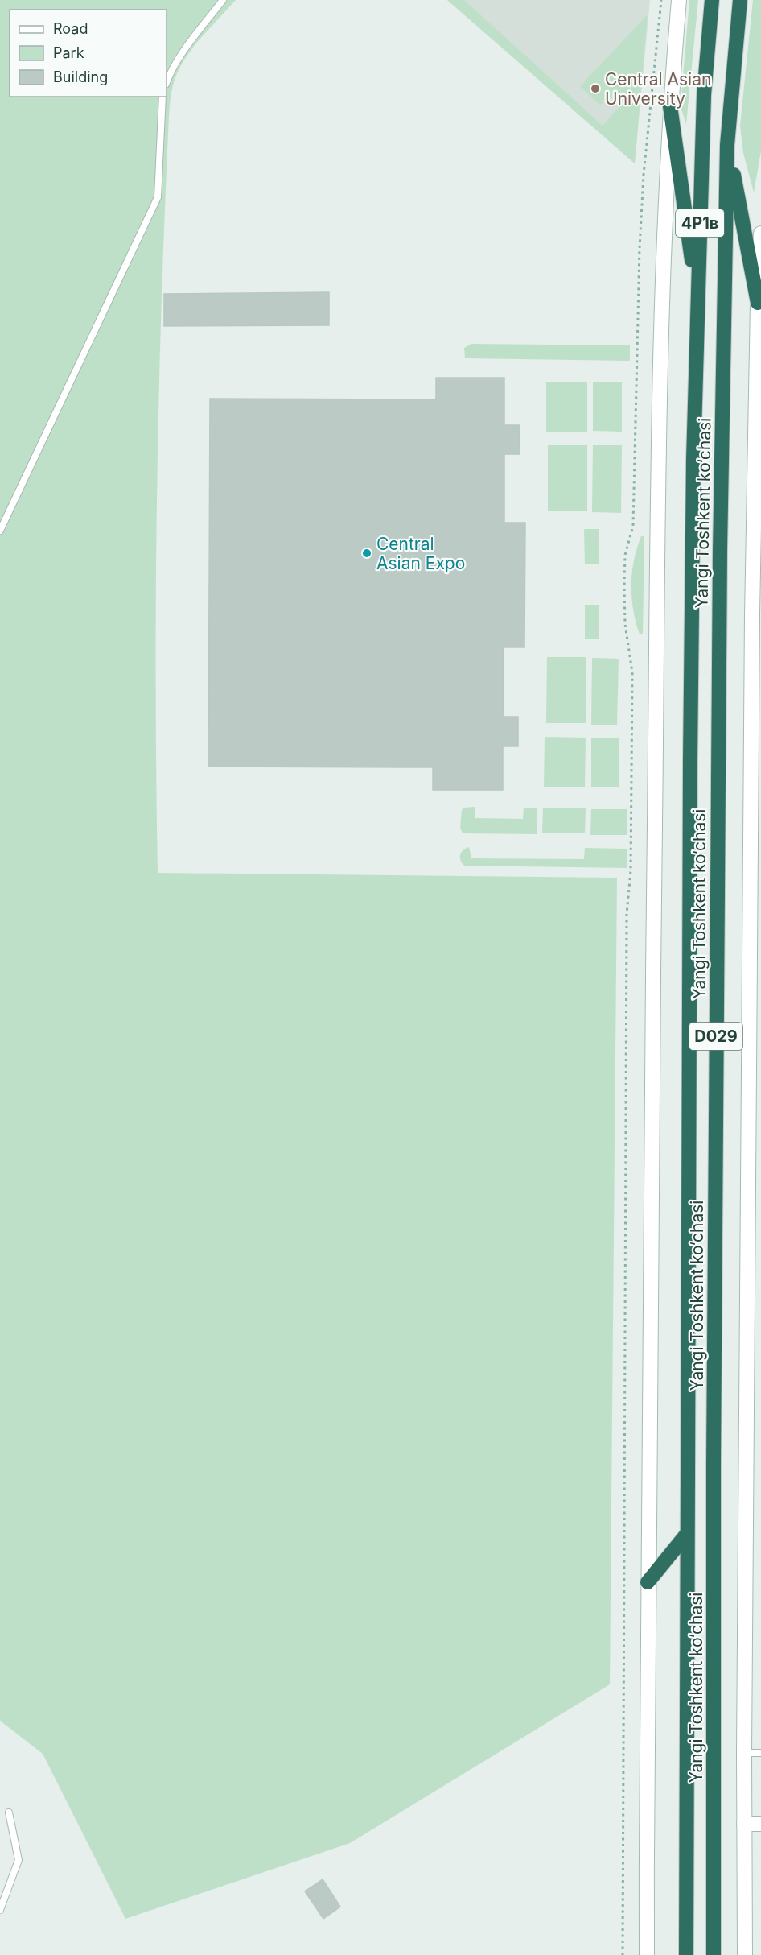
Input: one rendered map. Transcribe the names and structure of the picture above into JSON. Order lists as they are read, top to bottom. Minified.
{"streets":{"highway":["4Р1в","Yangi Toshkent ko‘chasi","D029"]},"crossings":[["4Р1в","Yangi Toshkent ko‘chasi"]],"places":["Central Asian University","Central Asian Expo"],"legend":["Road","Park","Building"]}
